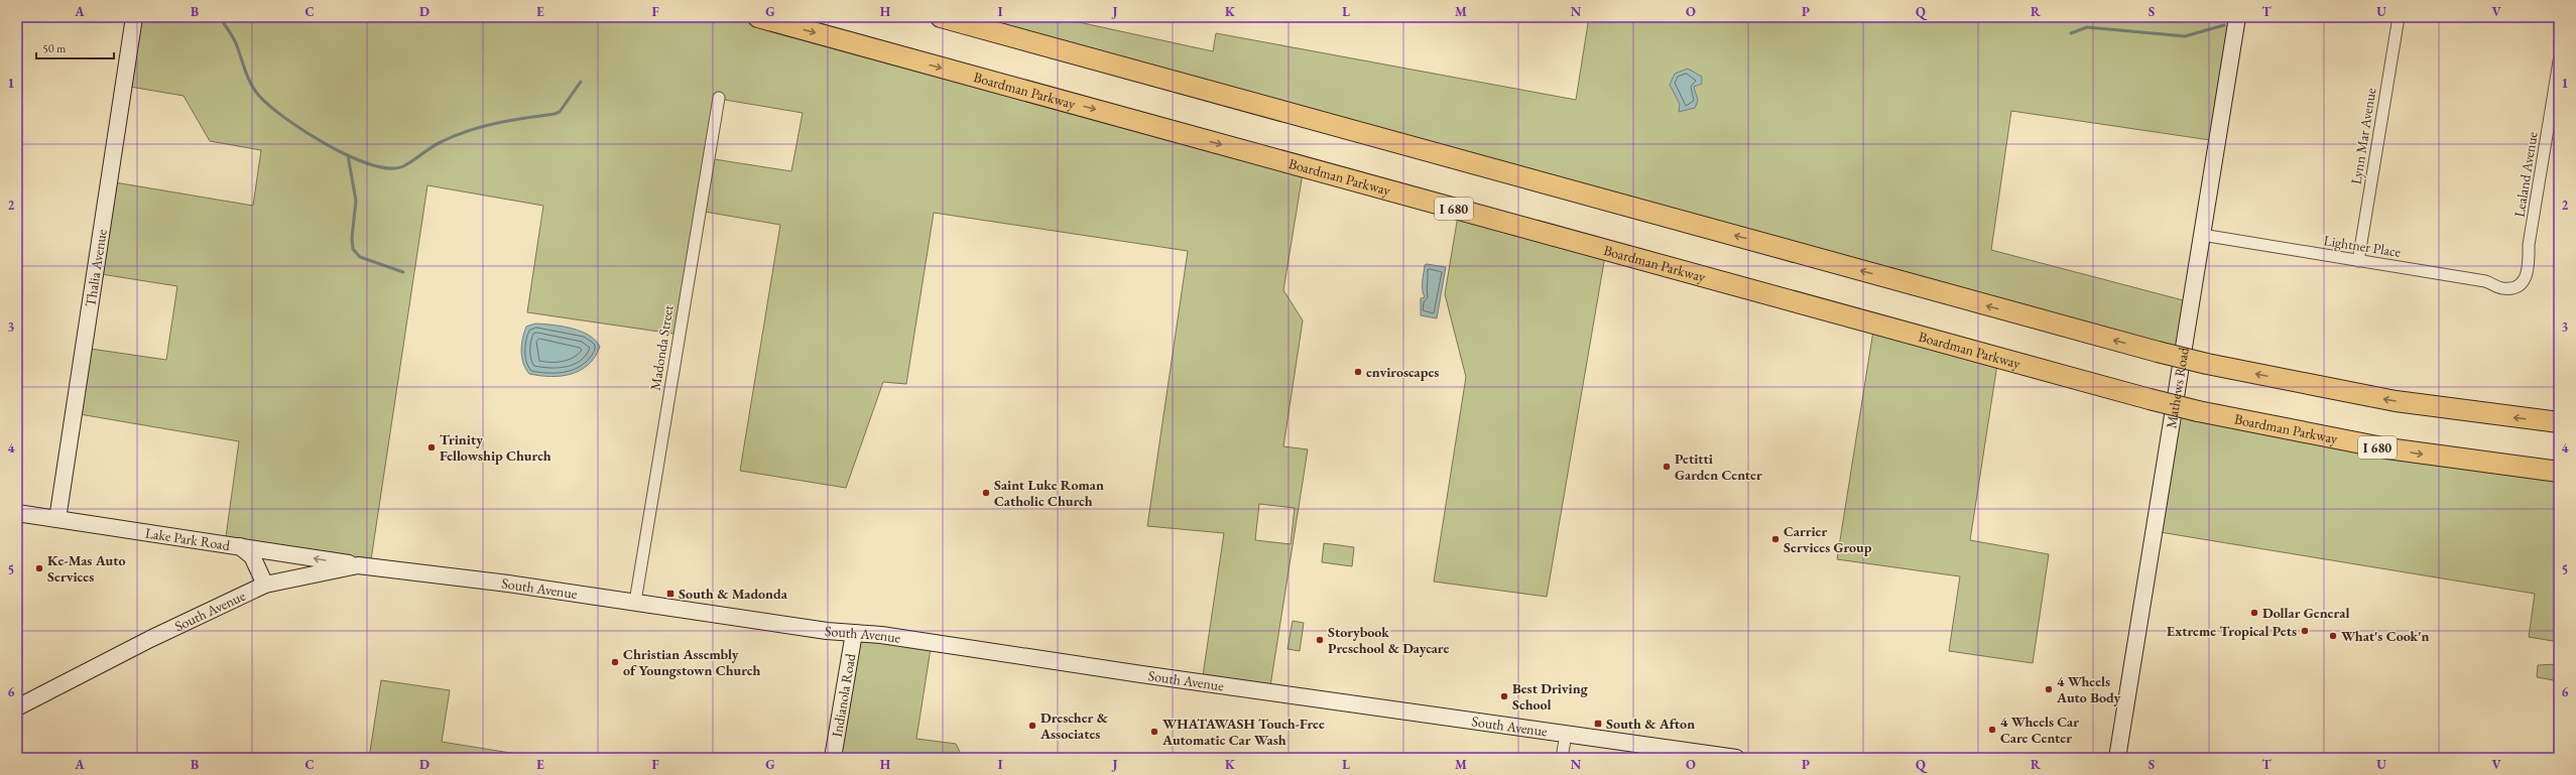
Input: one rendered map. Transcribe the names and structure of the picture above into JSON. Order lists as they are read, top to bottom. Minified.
{"streets":{"highway":["Boardman Parkway","I 680"],"street":["Lynn Mar Avenue","Lealand Avenue","Lightner Place","Thalia Avenue","Madonda Street","Mathews Road","Lake Park Road","South Avenue","Indianola Road"]},"crossings":[["Lynn Mar Avenue","Lightner Place"],["Lealand Avenue","Lightner Place"],["Lightner Place","Mathews Road"],["Thalia Avenue","Lake Park Road"],["Madonda Street","South Avenue"],["Lake Park Road","South Avenue"],["South Avenue","Indianola Road"]],"places":{"other":["enviroscapes","Trinity Fellowship Church","Petitti Garden Center","Saint Luke Roman Catholic Church","Carrier Services Group","Ke-Mas Auto Services","Dollar General","Extreme Tropical Pets","What's Cook'n","Storybook Preschool & Daycare","Christian Assembly of Youngstown Church","4 Wheels Auto Body","Best Driving School","Drescher & Associates","4 Wheels Car Care Center","WHATAWASH Touch-Free Automatic Car Wash"],"transit":["South & Madonda","South & Afton"]},"scale_bar":"50 m","grid":{"columns":["A","B","C","D","E","F","G","H","I","J","K","L","M","N","O","P","Q","R","S","T","U","V"],"rows":["1","2","3","4","5","6"]}}
